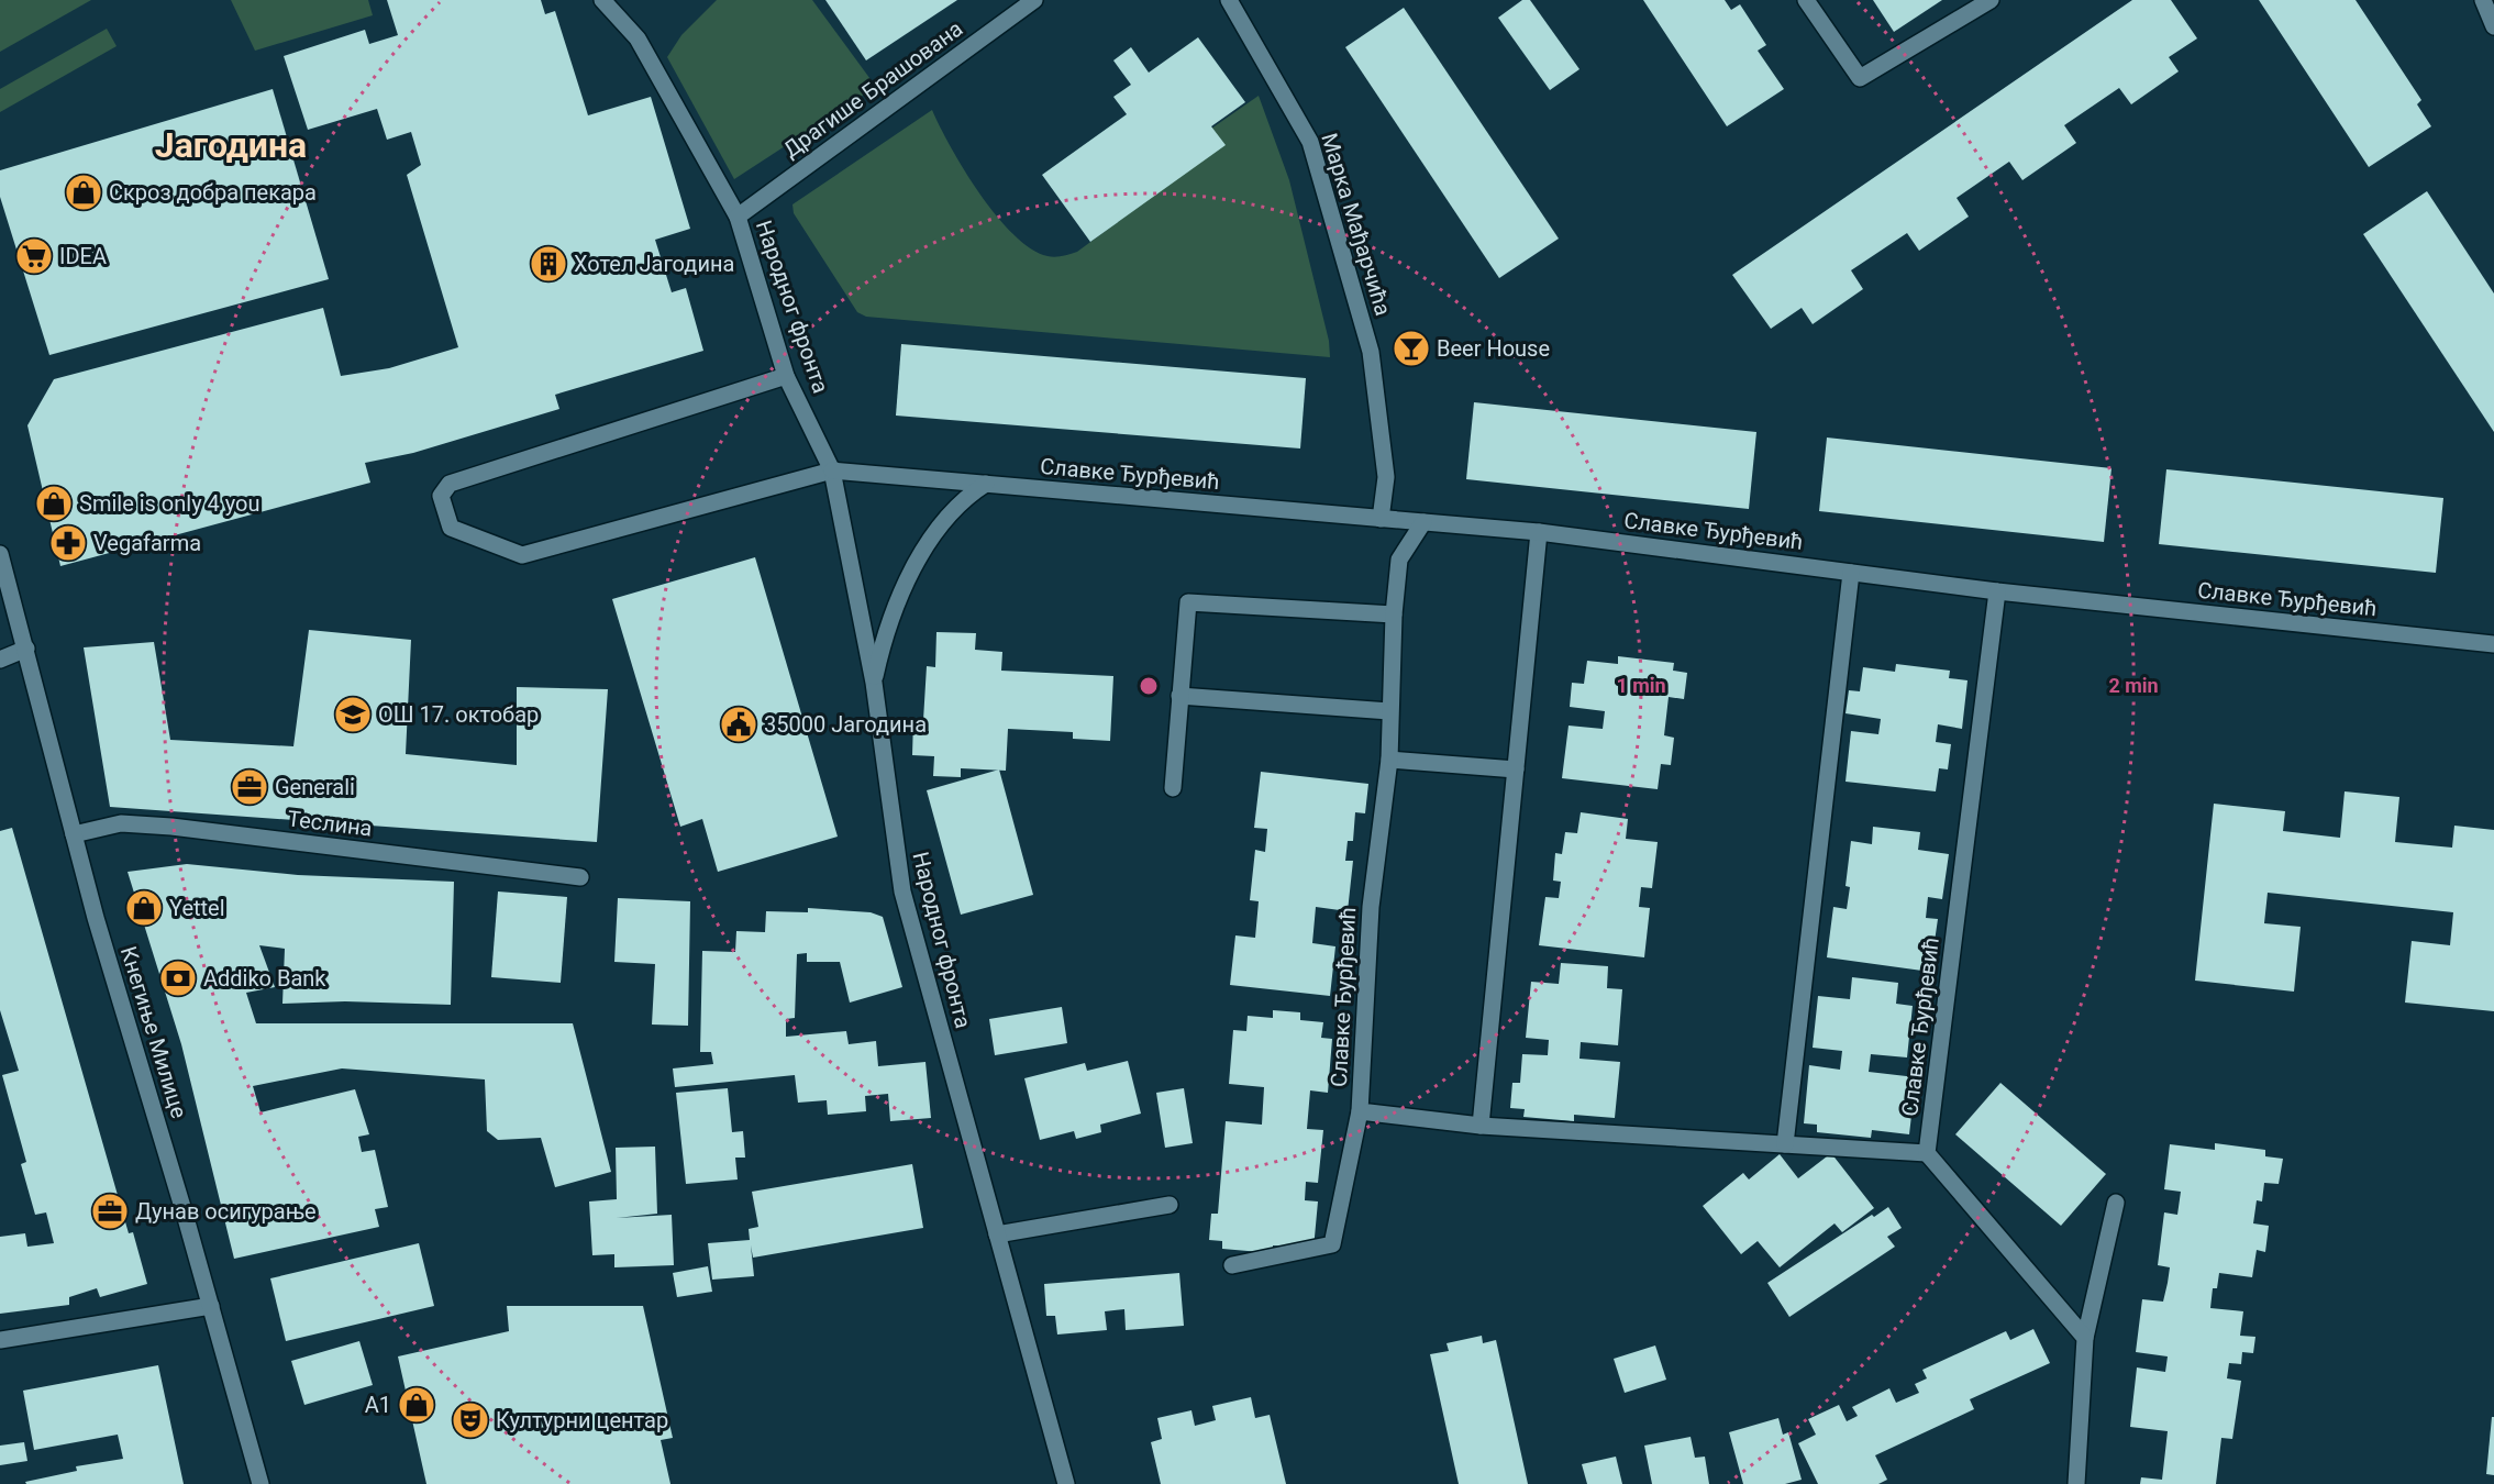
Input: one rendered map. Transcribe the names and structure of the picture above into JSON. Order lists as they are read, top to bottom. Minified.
{"streets":{"street":["Драгише Брашована","Марка Мађарчића","Народног фронта","Славке Ђурђевић","Теслина","Кнегиње Милице"]},"crossings":[["Драгише Брашована","Народног фронта"],["Марка Мађарчића","Славке Ђурђевић"],["Народног фронта","Славке Ђурђевић"],["Теслина","Кнегиње Милице"]],"districts":["Јагодина"],"places":{"shop":["Скроз добра пекара","Smile is only 4 you","Yettel","A1"],"supermarket":["IDEA"],"building":["Хотел Јагодина"],"bar":["Beer House"],"pharmacy":["Vegafarma"],"school or university":["ОШ 17. октобар"],"public building":["35000 Јагодина"],"office":["Generali","Дунав осигурање"],"bank":["Addiko Bank"],"theatre":["Културни центар"]},"rings":["1 min","2 min"]}
